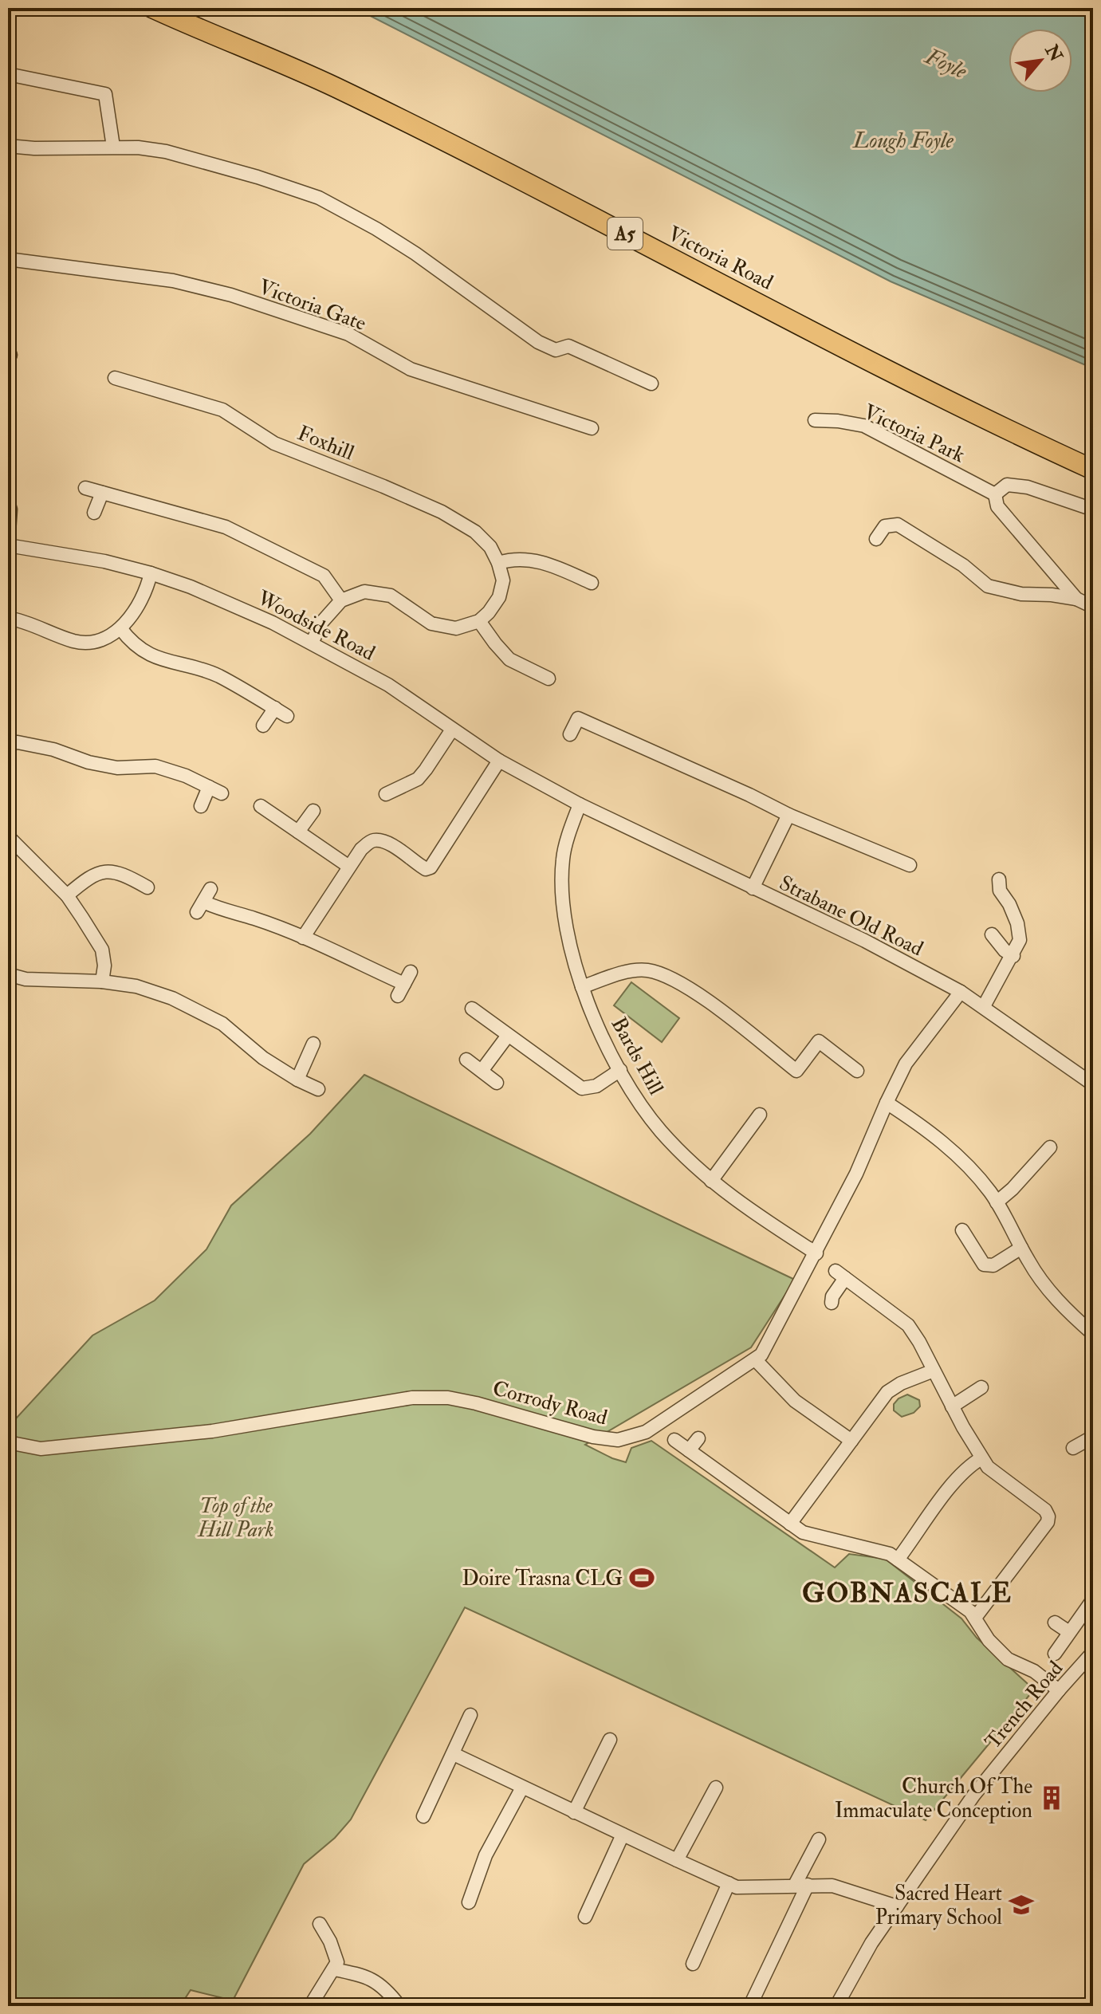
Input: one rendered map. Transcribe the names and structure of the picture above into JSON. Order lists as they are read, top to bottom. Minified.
{"streets":{"highway":["A5","Victoria Road"],"street":["Victoria Gate","Victoria Park","Foxhill","Woodside Road","Strabane Old Road","Bards Hill","Corrody Road","Trench Road"]},"crossings":[["Woodside Road","Strabane Old Road"],["Woodside Road","Bards Hill"],["Strabane Old Road","Bards Hill"],["Strabane Old Road","Corrody Road"],["Bards Hill","Corrody Road"]],"districts":["GOBNASCALE"],"water":["Foyle","Lough Foyle"],"parks":["Top of the Hill Park"],"places":{"sports":["Doire Trasna CLG"],"building":["Church Of The Immaculate Conception"],"school or university":["Sacred Heart Primary School"]},"north":"top right"}
